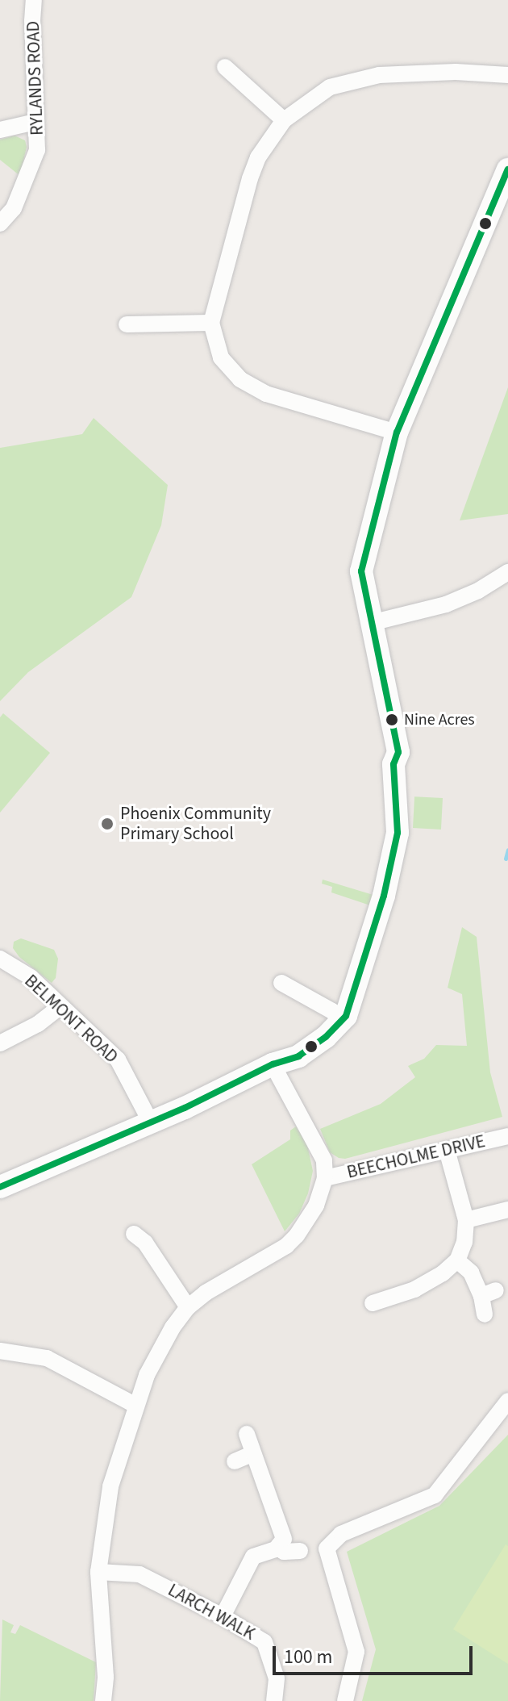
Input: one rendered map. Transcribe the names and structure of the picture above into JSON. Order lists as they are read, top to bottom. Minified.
{"streets":{"street":["RYLANDS ROAD","BELMONT ROAD","BEECHOLME DRIVE","LARCH WALK"]},"places":["Nine Acres","Phoenix Community Primary School"],"scale_bar":"100 m"}
